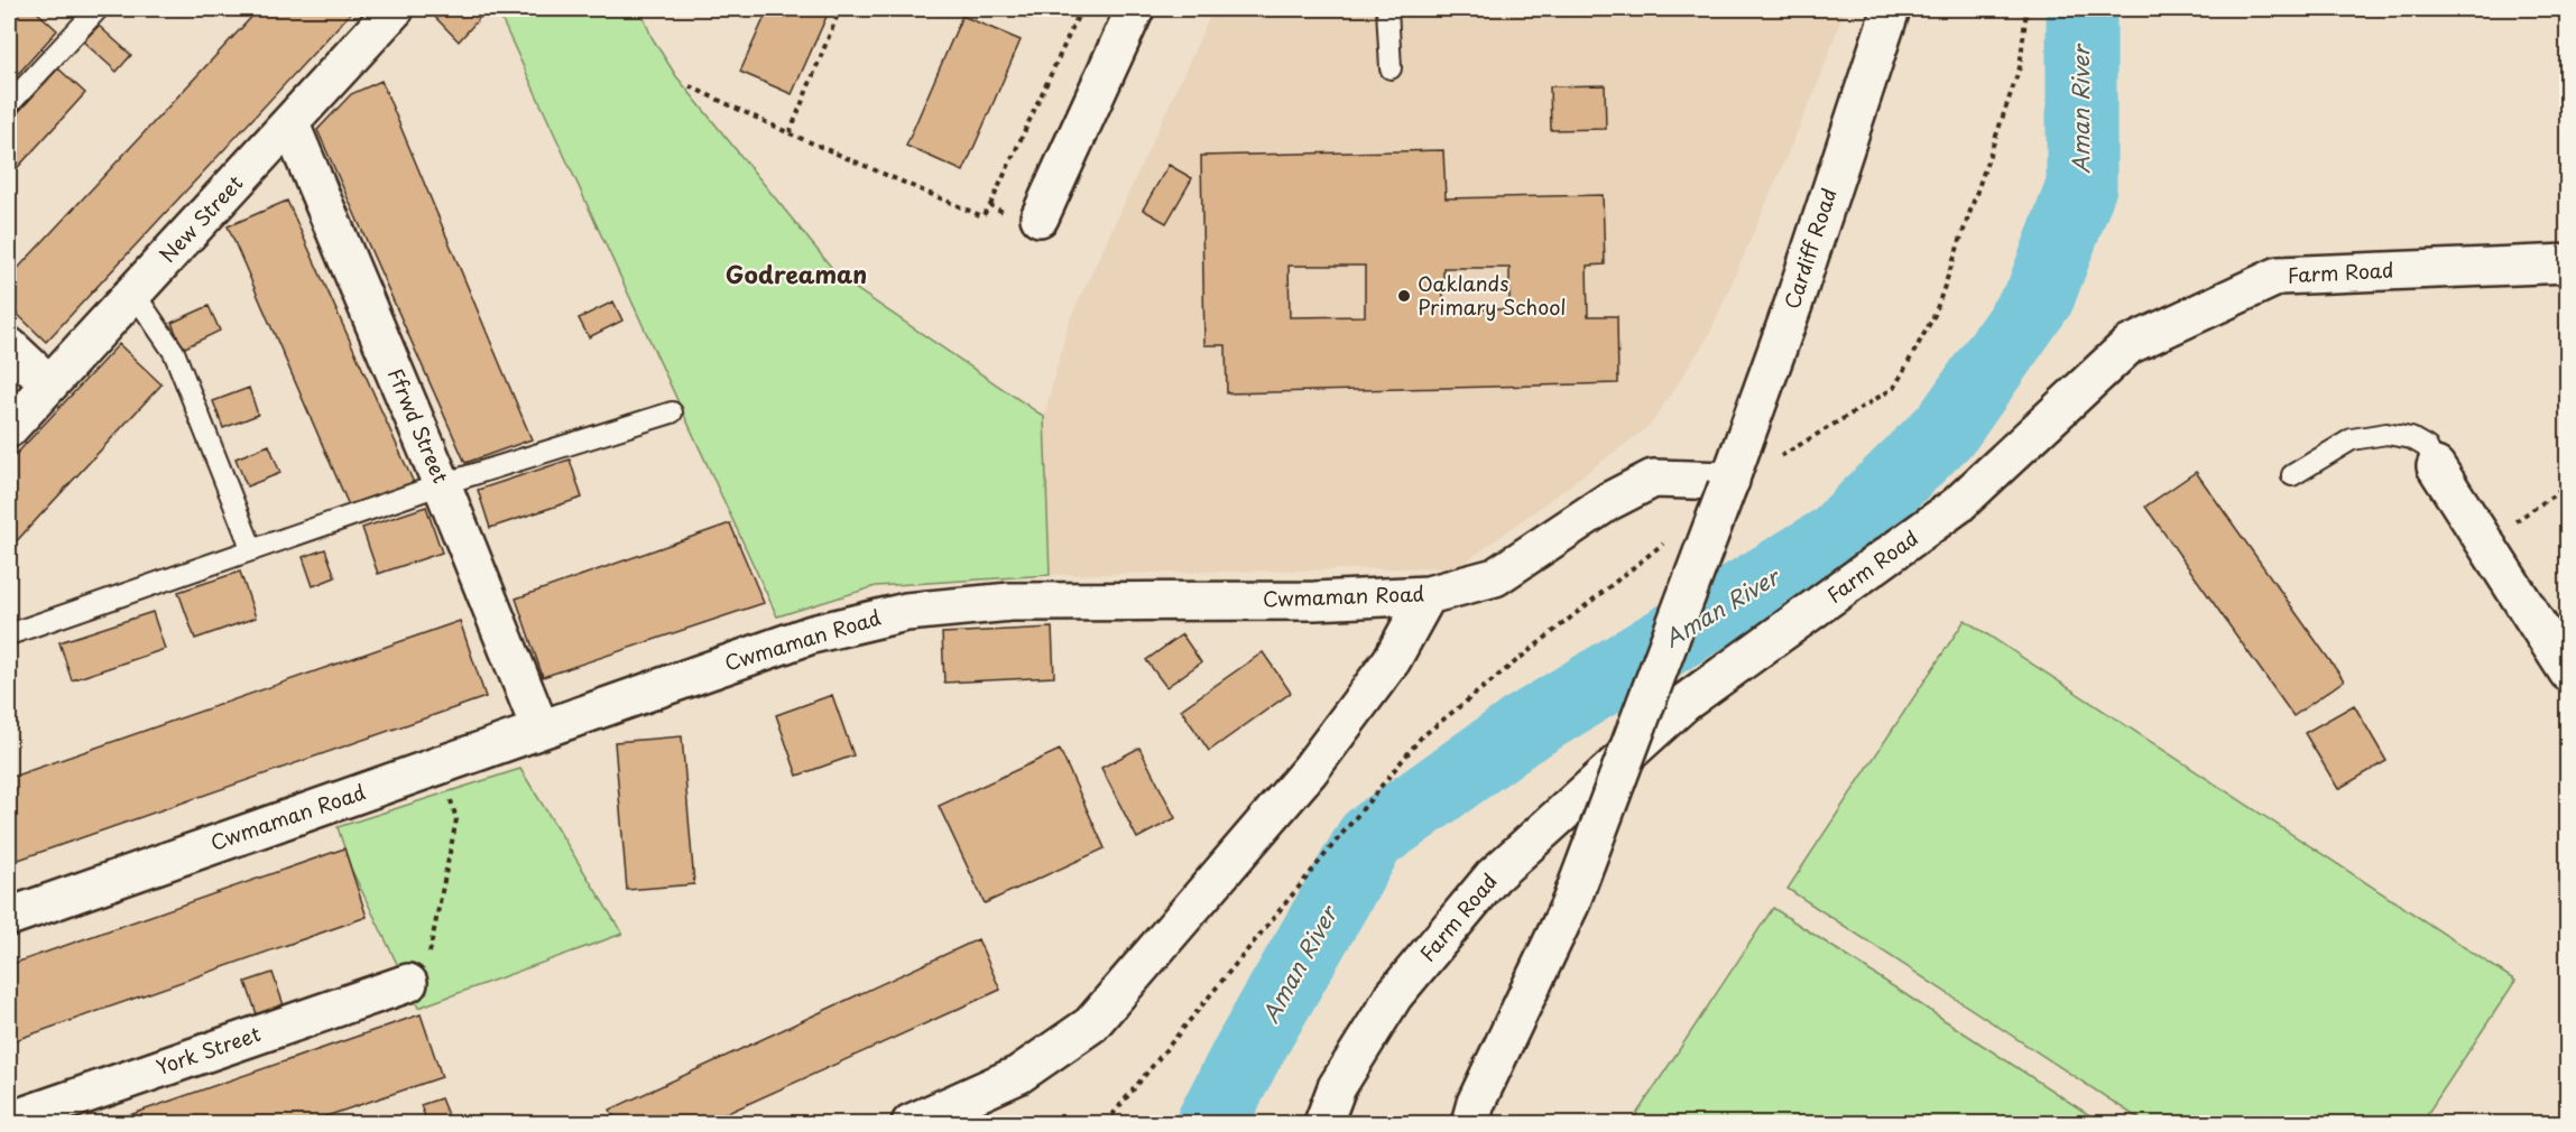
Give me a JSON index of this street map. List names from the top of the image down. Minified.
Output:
{"streets":{"street":["New Street","Cardiff Road","Farm Road","Ffrwd Street","Cwmaman Road","York Street"]},"crossings":[["New Street","Ffrwd Street"],["Cardiff Road","Cwmaman Road"],["Ffrwd Street","Cwmaman Road"]],"districts":["Godreaman"],"water":["Aman River"],"places":["Oaklands Primary School"]}
